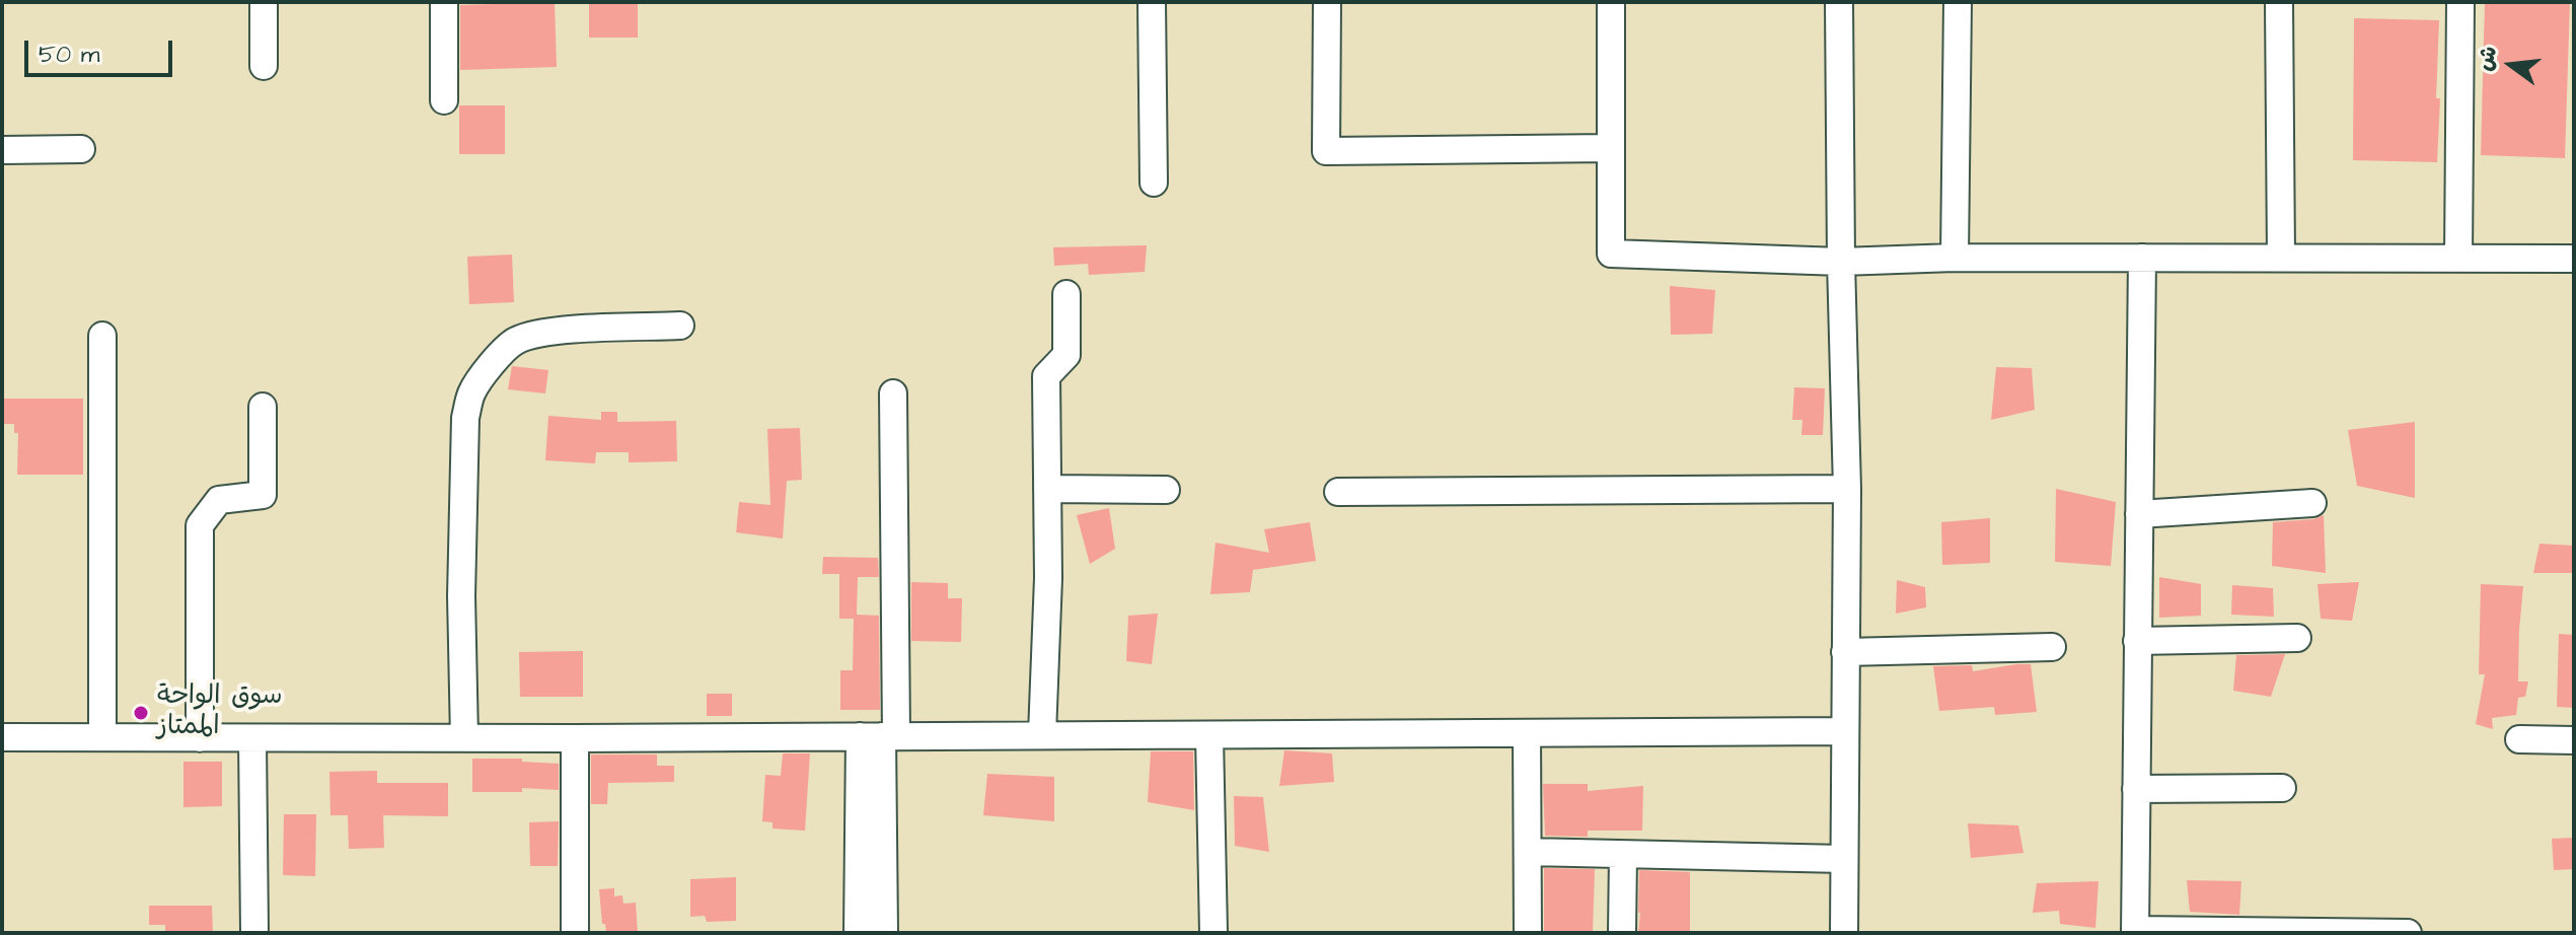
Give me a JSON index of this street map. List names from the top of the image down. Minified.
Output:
{"places":["سوق الواحة الممتاز"],"scale_bar":"50 m","north":"left"}
